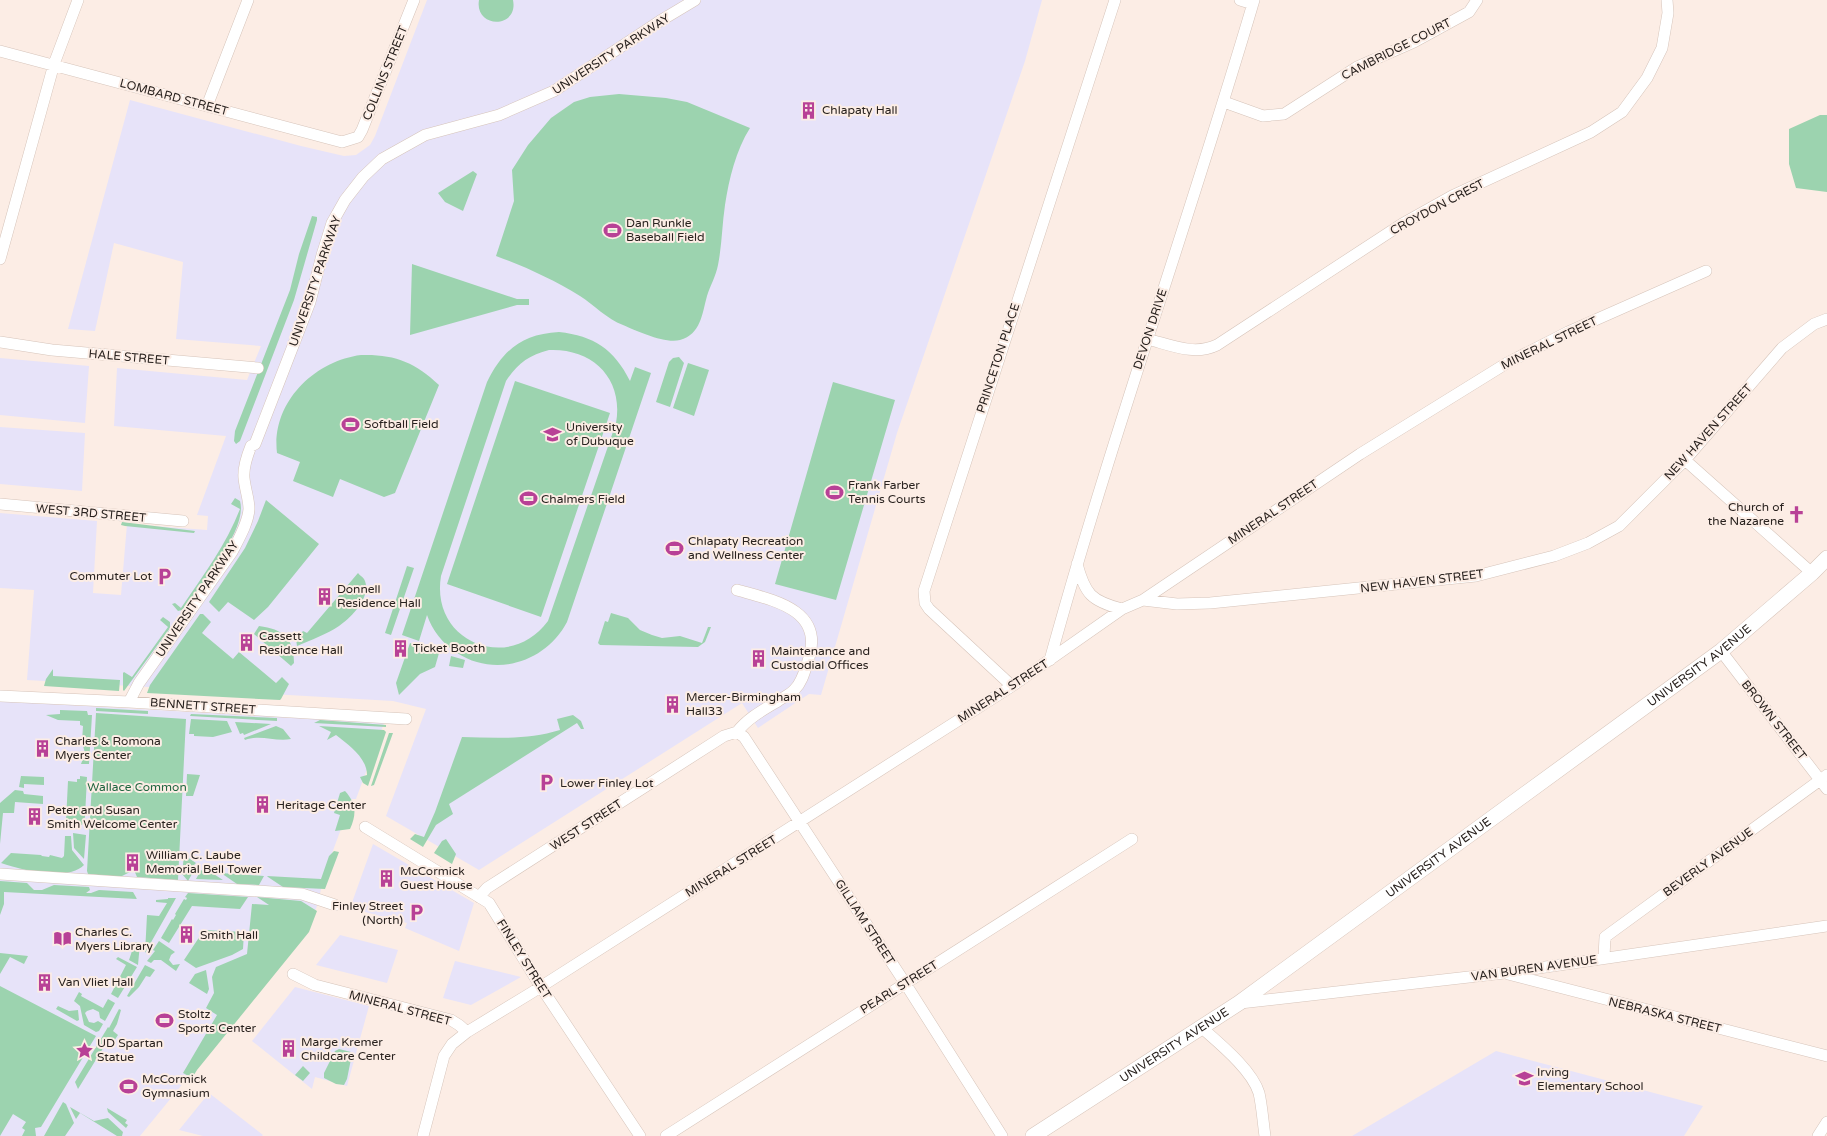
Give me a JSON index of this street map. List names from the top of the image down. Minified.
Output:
{"streets":{"main road":["UNIVERSITY AVENUE"],"street":["CAMBRIDGE COURT","UNIVERSITY PARKWAY","COLLINS STREET","LOMBARD STREET","CROYDON CREST","DEVON DRIVE","MINERAL STREET","HALE STREET","PRINCETON PLACE","NEW HAVEN STREET","WEST 3RD STREET","BENNETT STREET","BROWN STREET","WEST STREET","BEVERLY AVENUE","GILLIAM STREET","FINLEY STREET","VAN BUREN AVENUE","PEARL STREET","NEBRASKA STREET"]},"crossings":[["CAMBRIDGE COURT","DEVON DRIVE"],["UNIVERSITY PARKWAY","BENNETT STREET"],["COLLINS STREET","LOMBARD STREET"],["CROYDON CREST","DEVON DRIVE"],["DEVON DRIVE","MINERAL STREET"],["MINERAL STREET","PRINCETON PLACE"],["MINERAL STREET","NEW HAVEN STREET"],["MINERAL STREET","GILLIAM STREET"],["MINERAL STREET","FINLEY STREET"],["UNIVERSITY AVENUE","BROWN STREET"],["UNIVERSITY AVENUE","VAN BUREN AVENUE"],["BROWN STREET","BEVERLY AVENUE"],["WEST STREET","GILLIAM STREET"],["WEST STREET","FINLEY STREET"],["BEVERLY AVENUE","VAN BUREN AVENUE"],["GILLIAM STREET","PEARL STREET"],["VAN BUREN AVENUE","NEBRASKA STREET"]],"parks":["Wallace Common"],"places":{"building":["Chlapaty Hall","Donnell Residence Hall","Cassett Residence Hall","Ticket Booth","Maintenance and Custodial Offices","Mercer-Birmingham Hall33","Charles & Romona Myers Center","Heritage Center","Peter and Susan Smith Welcome Center","William C. Laube Memorial Bell Tower","McCormick Guest House","Smith Hall","Van Vliet Hall","Marge Kremer Childcare Center"],"sports":["Dan Runkle Baseball Field","Softball Field","Frank Farber Tennis Courts","Chalmers Field","Chlapaty Recreation and Wellness Center","Stoltz Sports Center","McCormick Gymnasium"],"school or university":["University of Dubuque","Irving Elementary School"],"church":["Church of the Nazarene"],"parking":["Commuter Lot","Lower Finley Lot","Finley Street (North)"],"library":["Charles C. Myers Library"],"place":["UD Spartan Statue"]}}
